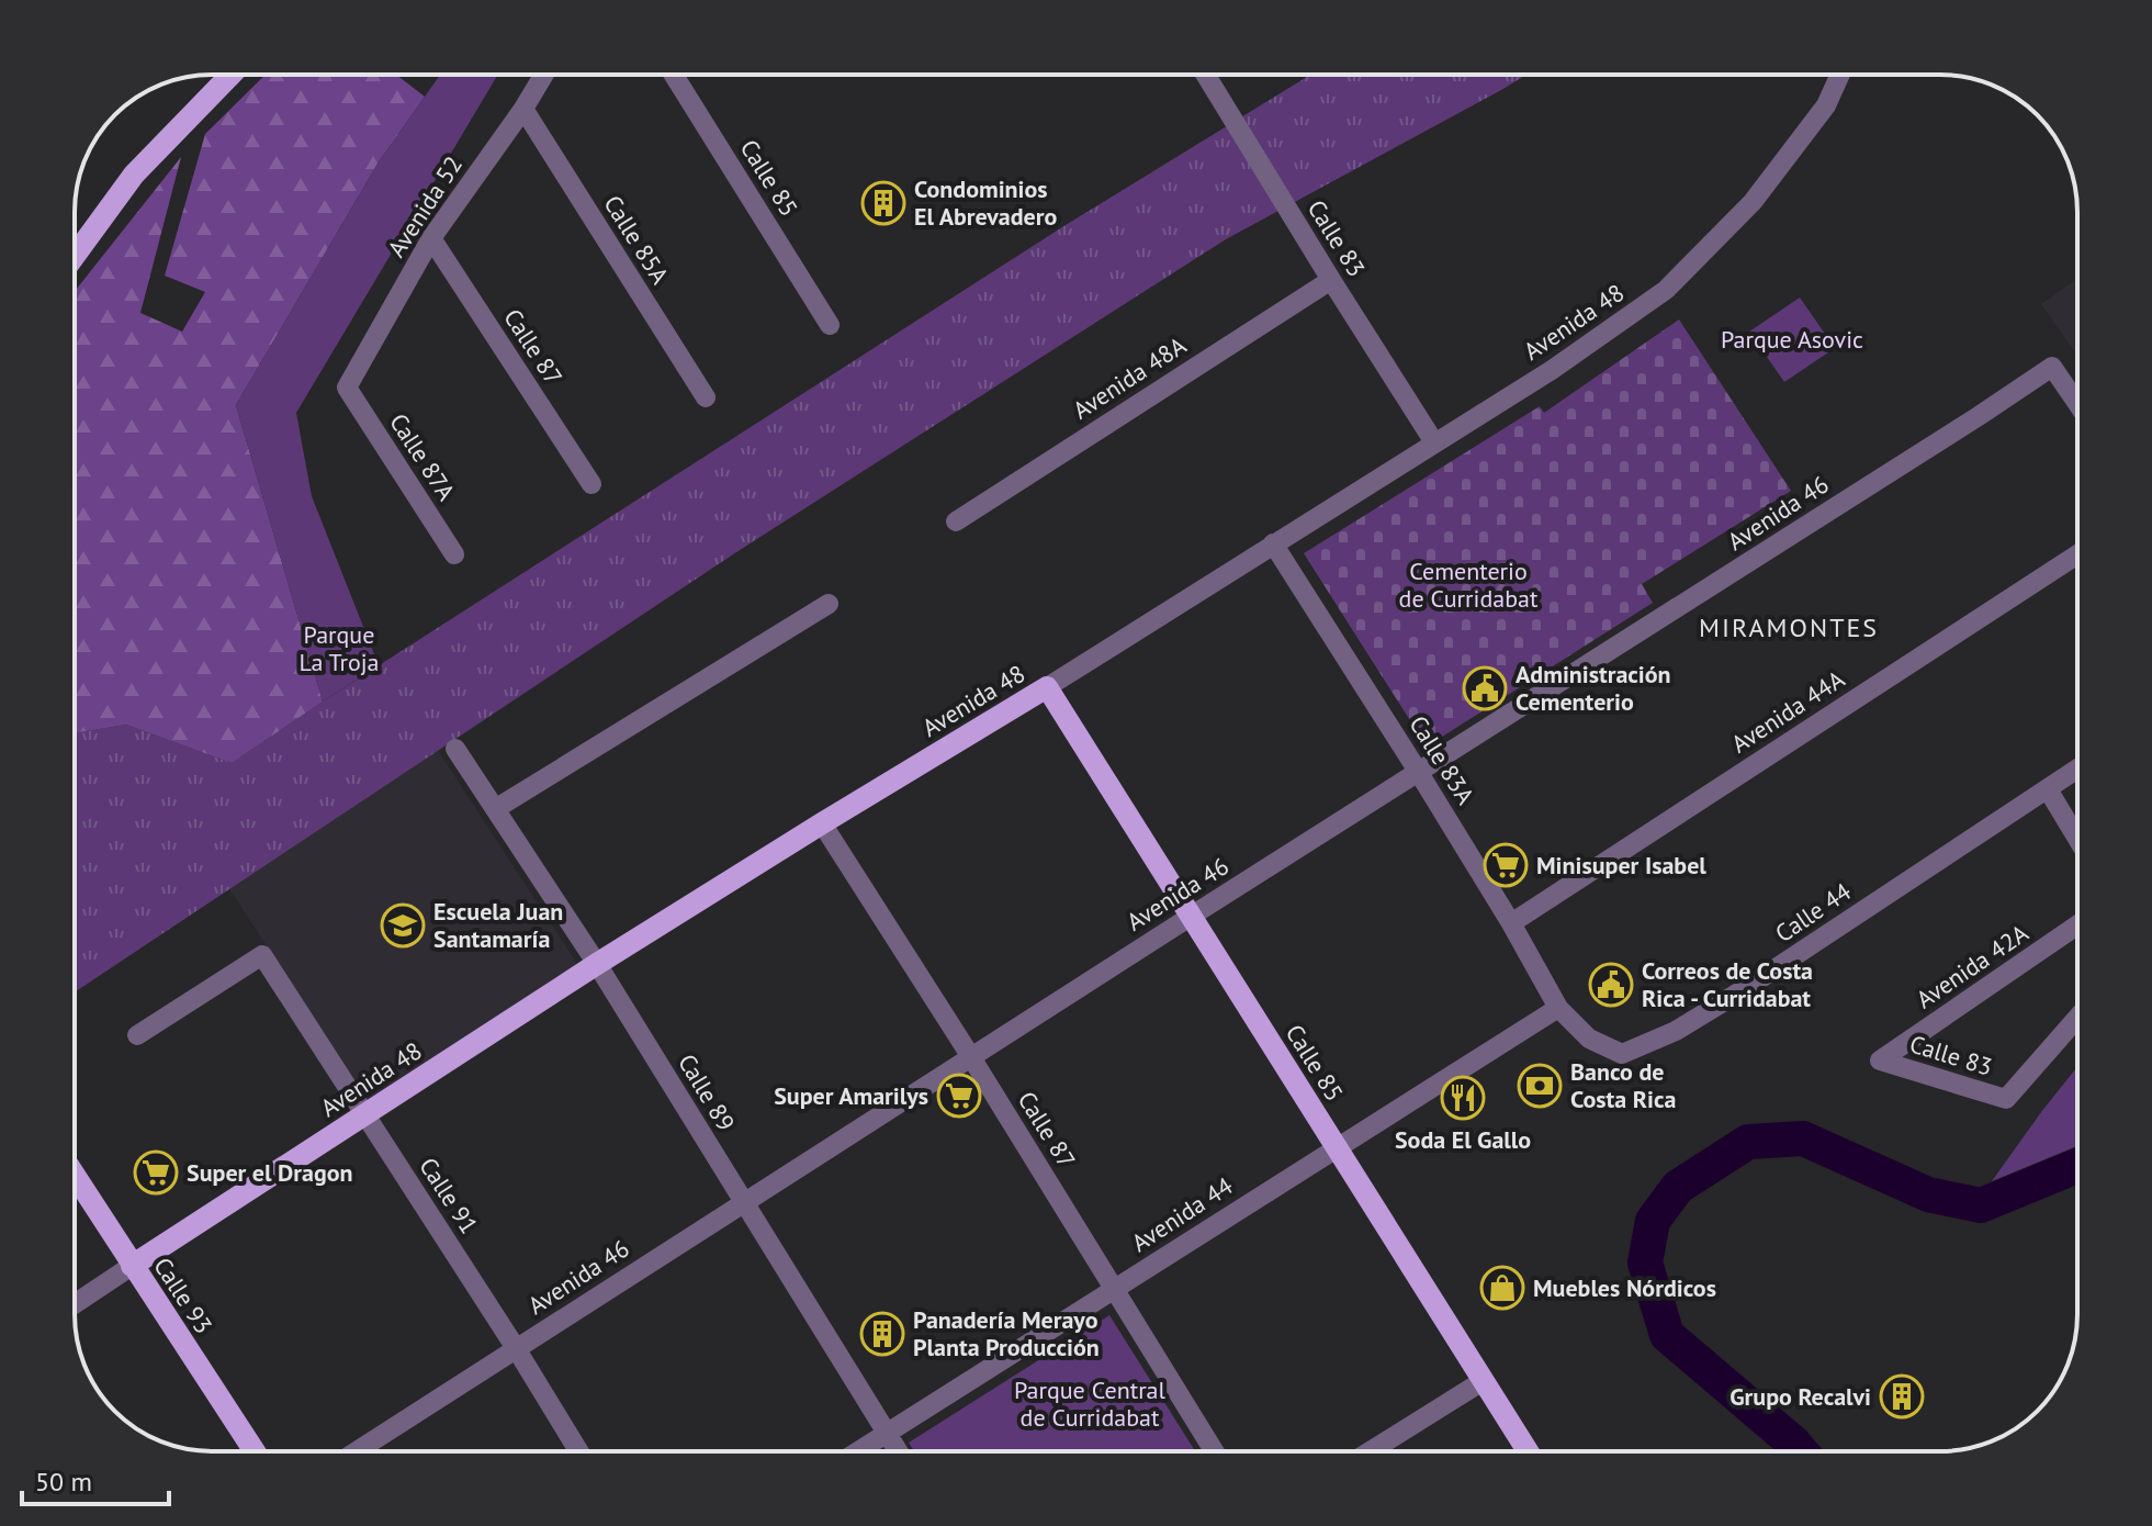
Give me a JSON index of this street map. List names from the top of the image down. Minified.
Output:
{"streets":{"main road":["Calle 85","Avenida 48","Calle 93"],"street":["Avenida 52","Calle 83","Calle 85A","Calle 87","Avenida 48A","Calle 87A","Avenida 46","Avenida 44A","Calle 83A","Calle 44","Avenida 42A","Calle 89","Calle 91","Avenida 44"]},"crossings":[["Calle 85","Avenida 48"],["Calle 85","Avenida 46"],["Calle 85","Avenida 44"],["Avenida 52","Calle 85A"],["Avenida 52","Calle 87"],["Avenida 52","Calle 87A"],["Calle 83","Avenida 48"],["Calle 83","Avenida 48A"],["Calle 83","Avenida 42A"],["Avenida 48","Calle 87"],["Avenida 48","Calle 83A"],["Avenida 48","Calle 89"],["Avenida 48","Calle 91"],["Avenida 48","Calle 93"],["Calle 87","Avenida 46"],["Calle 87","Avenida 44"],["Avenida 46","Calle 83A"],["Avenida 46","Calle 89"],["Avenida 46","Calle 91"],["Avenida 44A","Calle 83A"],["Calle 83A","Calle 44"],["Calle 83A","Avenida 44"],["Calle 44","Avenida 44"],["Calle 89","Avenida 44"]],"districts":["MIRAMONTES"],"parks":["Parque Asovic","Cementerio de Curridabat","Parque La Troja","Parque Central de Curridabat"],"places":{"building":["Condominios El Abrevadero","Panadería Merayo Planta Producción","Grupo Recalvi"],"public building":["Administración Cementerio","Correos de Costa Rica - Curridabat"],"supermarket":["Minisuper Isabel","Super Amarilys","Super el Dragon"],"school or university":["Escuela Juan Santamaría"],"bank":["Banco de Costa Rica"],"restaurant":["Soda El Gallo"],"shop":["Muebles Nórdicos"]},"scale_bar":"50 m"}
